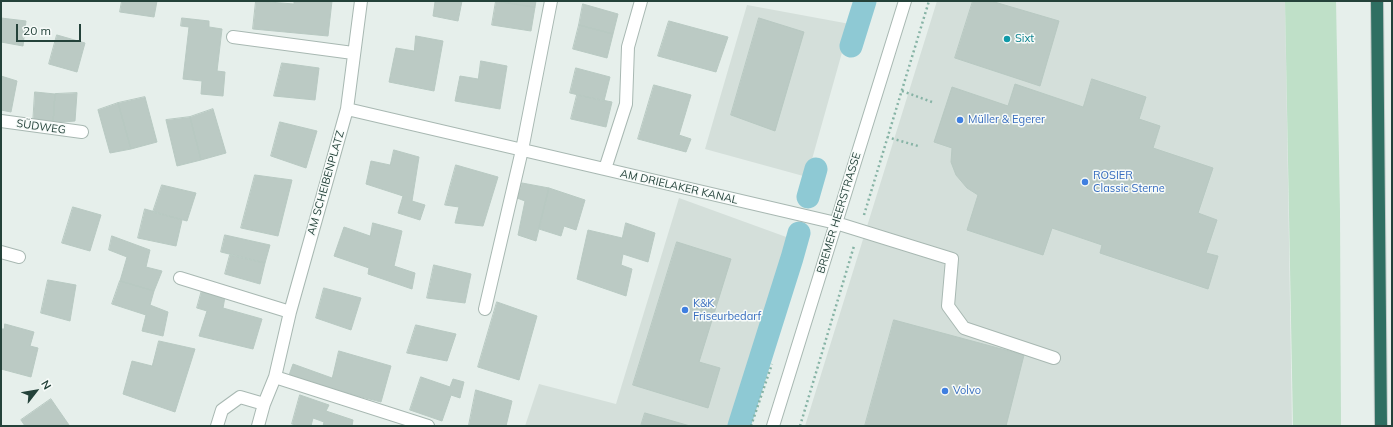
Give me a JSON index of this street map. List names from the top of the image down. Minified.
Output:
{"streets":{"street":["SÜDWEG","AM SCHEIBENPLATZ","AM DRIELAKER KANAL","BREMER HEERSTRASSE"]},"crossings":[["AM SCHEIBENPLATZ","AM DRIELAKER KANAL"],["AM DRIELAKER KANAL","BREMER HEERSTRASSE"]],"places":["Sixt","Müller & Egerer","ROSIER Classic Sterne","K&K Friseurbedarf","Volvo"],"scale_bar":"20 m","north":"top right"}
